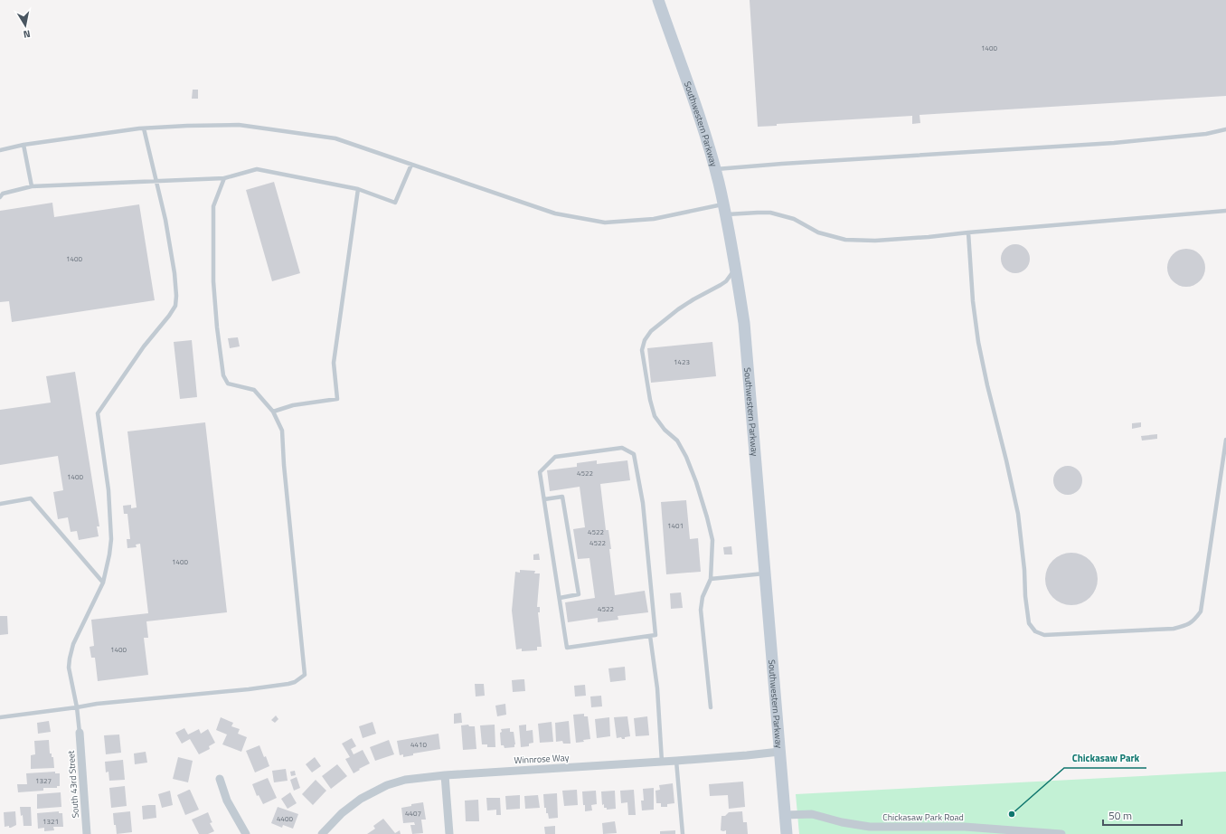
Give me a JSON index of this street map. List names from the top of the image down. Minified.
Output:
{"streets":{"street":["Southwestern Parkway","Winnrose Way","South 43rd Street","Chickasaw Park Road"]},"crossings":[["Southwestern Parkway","Winnrose Way"],["Southwestern Parkway","Chickasaw Park Road"]],"places":["Chickasaw Park"],"house_numbers":["1400","1400","1423","4522","1400","1401","4522","4522","1400","4522","1400","4410","1327","4407","4400","1321"],"scale_bar":"50 m","north":"bottom"}
